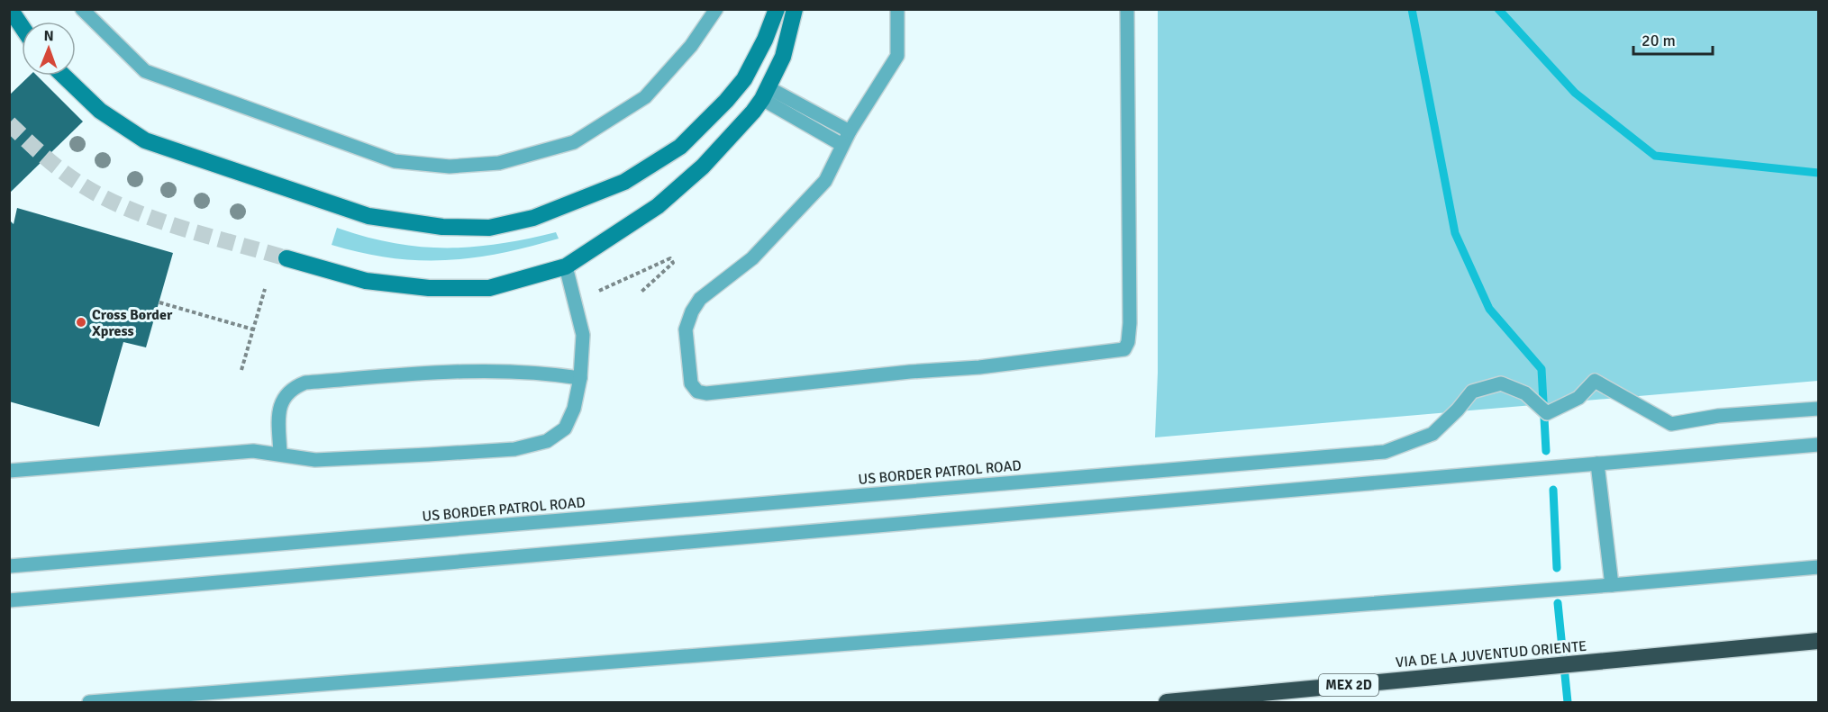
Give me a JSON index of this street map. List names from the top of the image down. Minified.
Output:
{"streets":{"highway":["VIA DE LA JUVENTUD ORIENTE","MEX 2D"],"lane":["US BORDER PATROL ROAD"]},"places":["Cross Border Xpress"],"scale_bar":"20 m","north":"top"}
